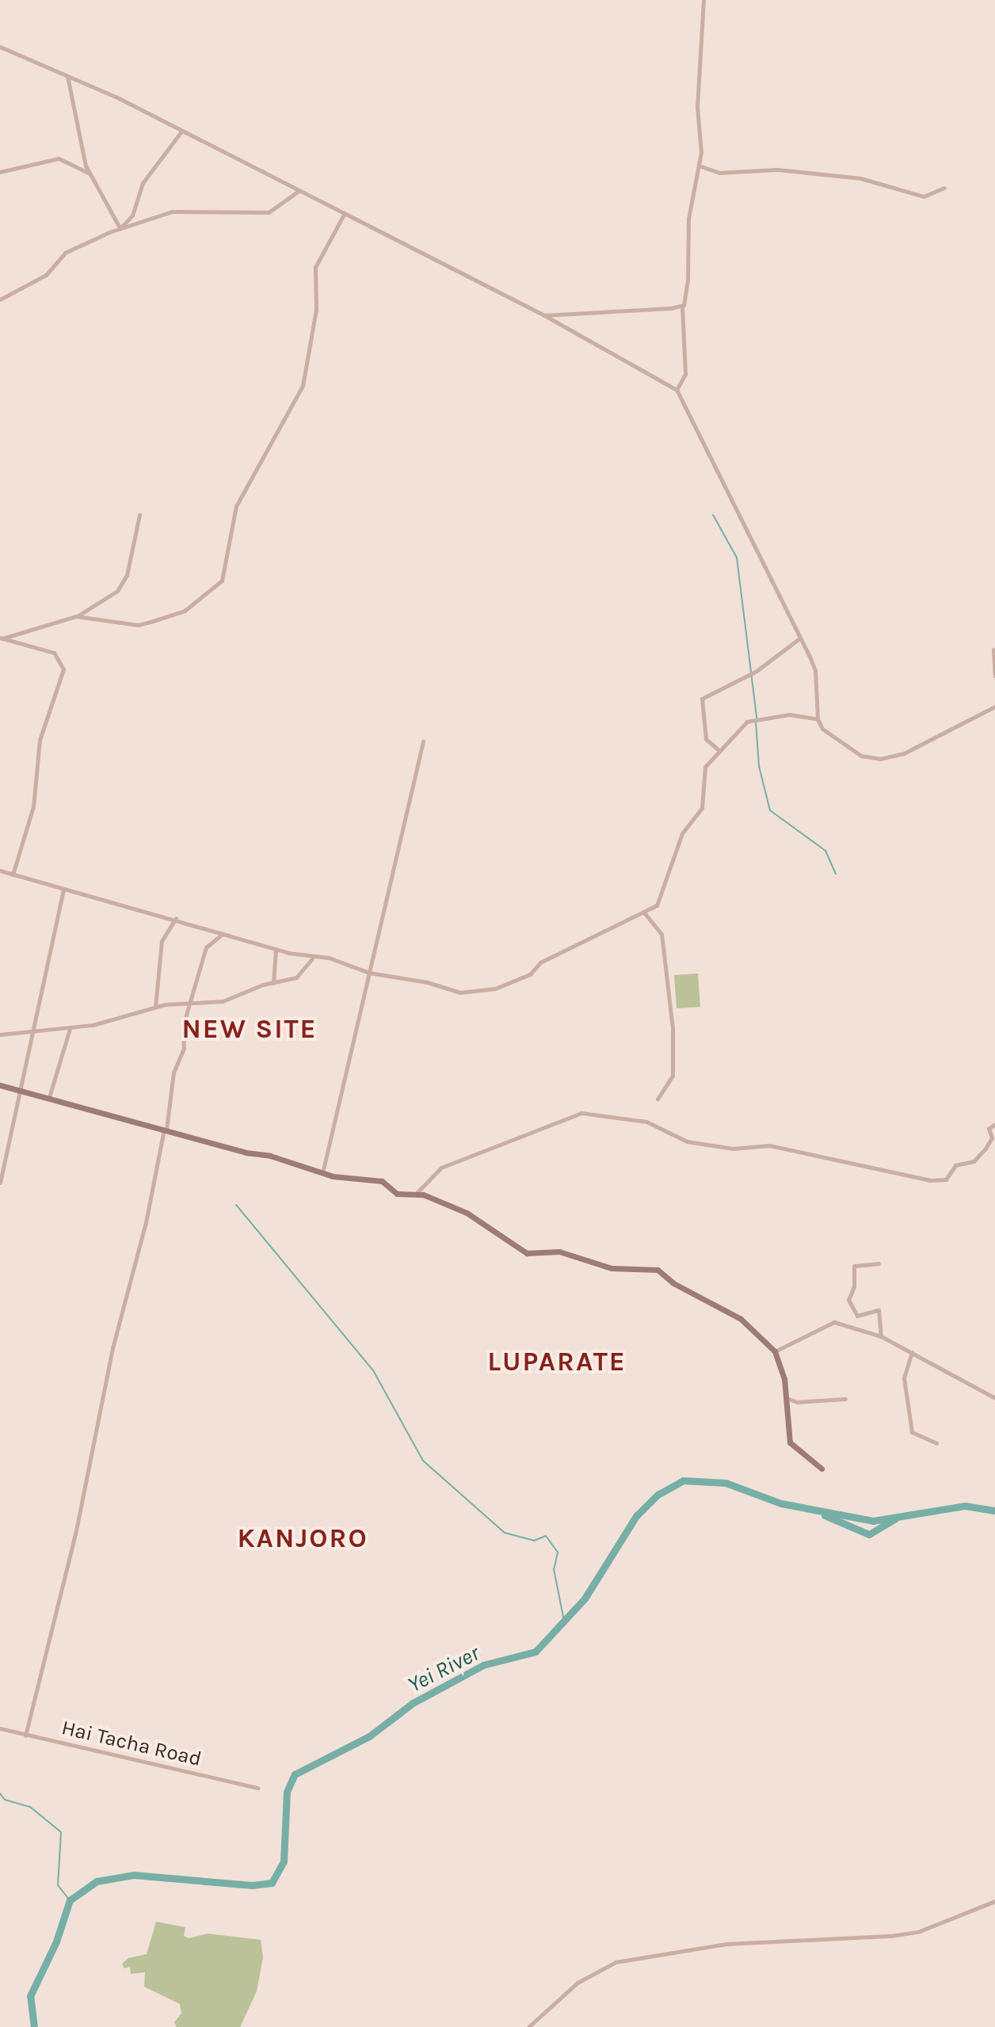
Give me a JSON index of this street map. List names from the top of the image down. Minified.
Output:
{"streets":{"street":["Hai Tacha Road"]},"districts":["NEW SITE","LUPARATE","KANJORO"],"water":["Yei River"]}
